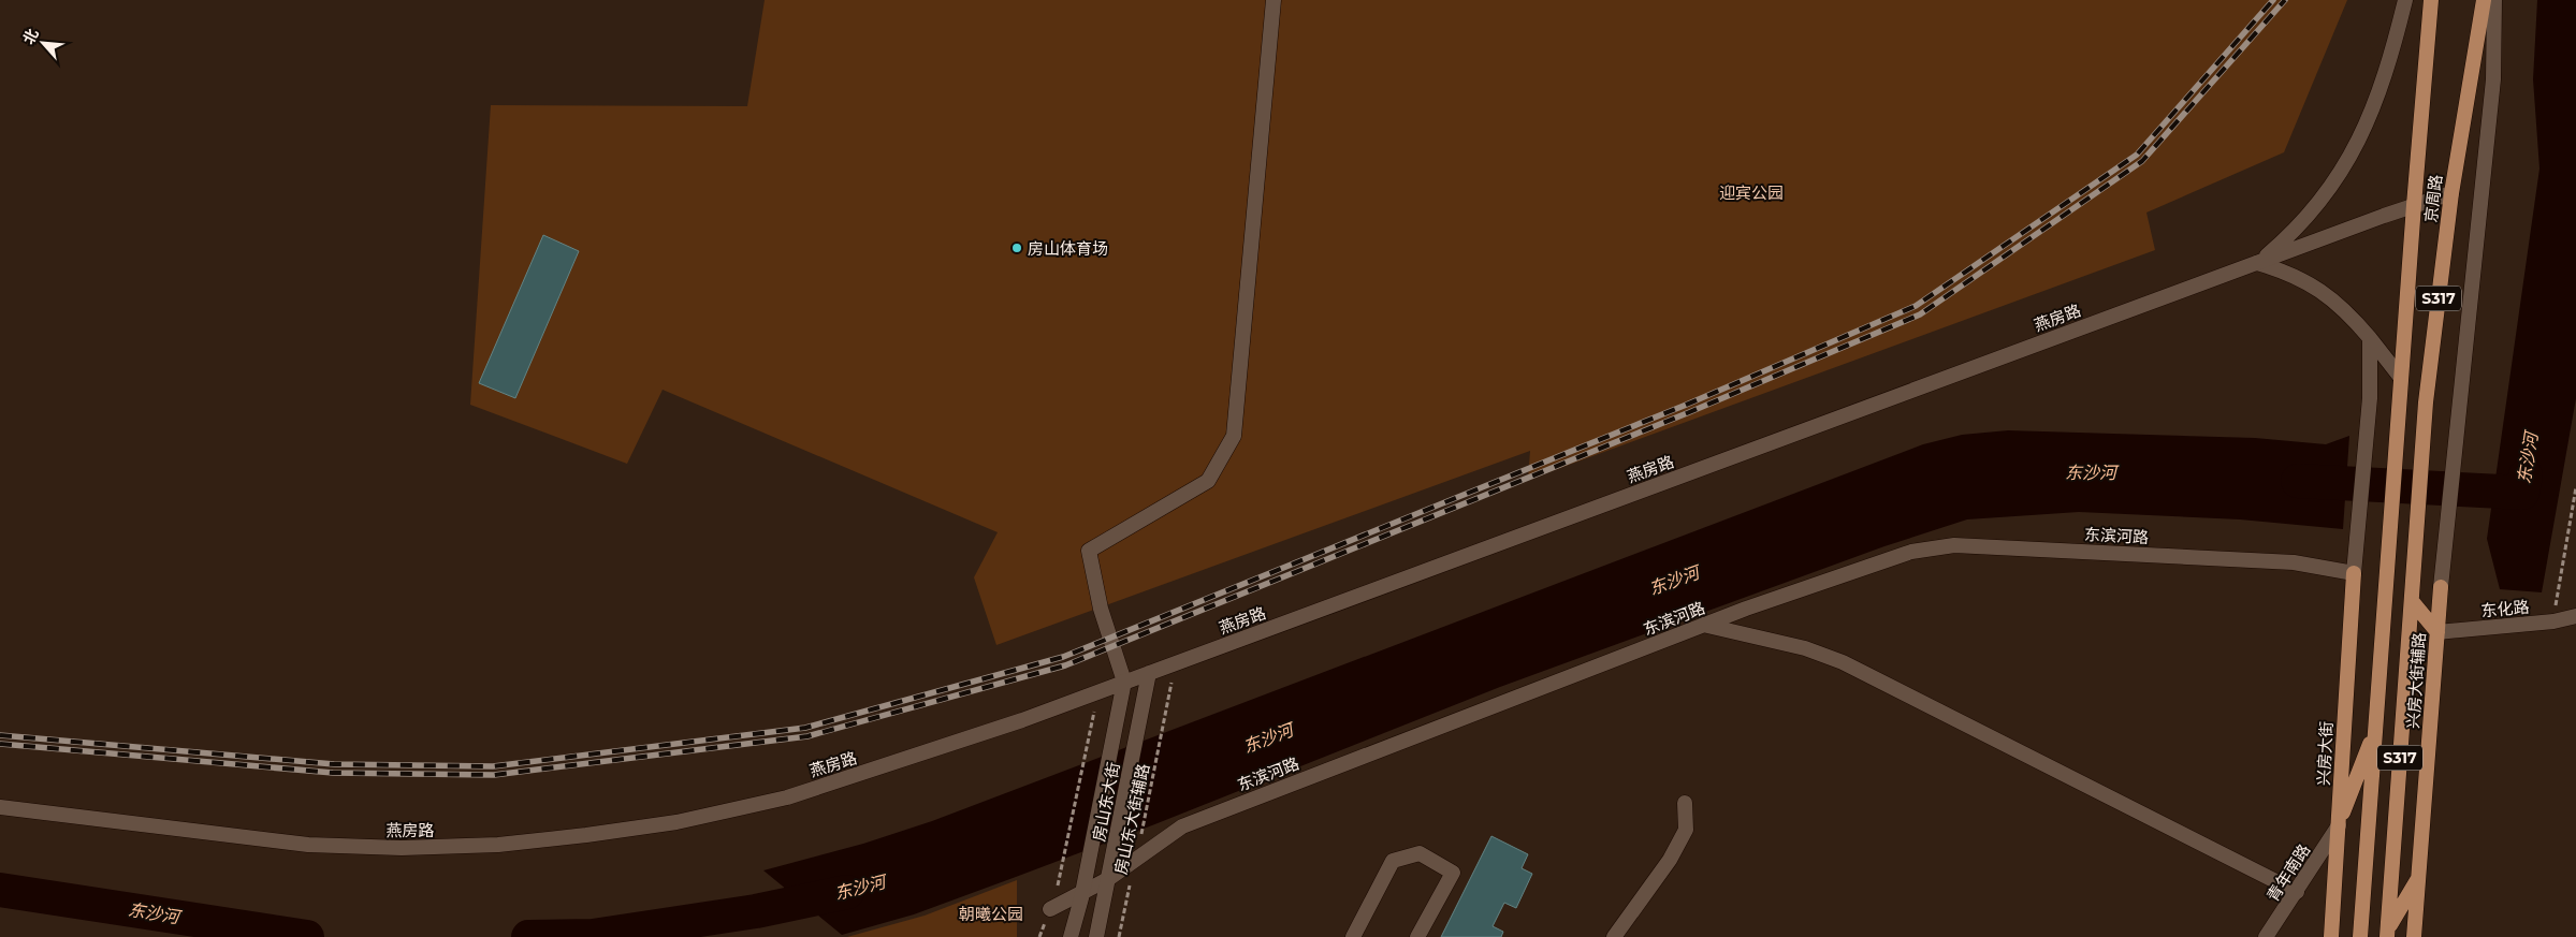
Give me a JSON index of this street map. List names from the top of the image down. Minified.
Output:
{"streets":{"main road":["京周路","S317","兴房大街辅路","兴房大街"],"street":["燕房路","东滨河路","东化路","房山东大街","青年南路"],"path":["房山东大街辅路"]},"crossings":[["京周路","S317"],["京周路","燕房路"],["燕房路","房山东大街"],["东滨河路","兴房大街"],["东滨河路","房山东大街"],["东滨河路","房山东大街辅路"],["东化路","兴房大街辅路"],["兴房大街","青年南路"]],"water":["东沙河"],"parks":["迎宾公园","朝曦公园"],"places":["房山体育场"],"north":"top left"}
